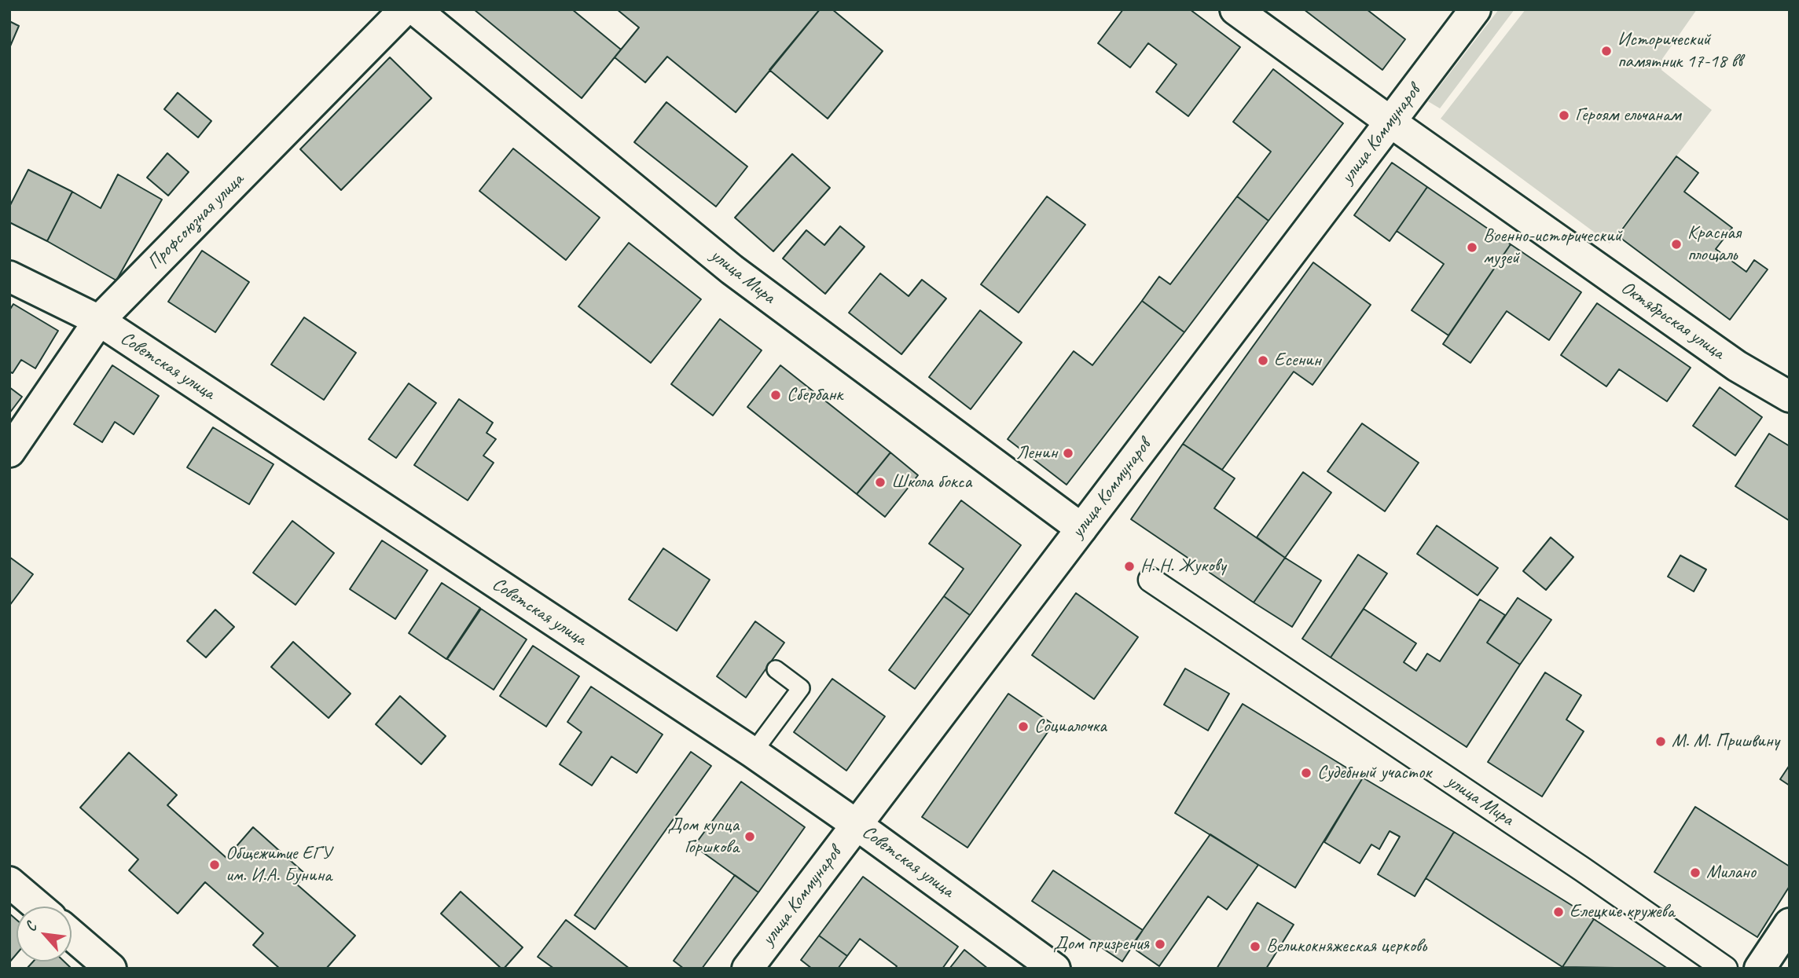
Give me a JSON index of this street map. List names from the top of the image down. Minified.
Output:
{"streets":{"street":["улица Коммунаров","Профсоюзная улица","улица Мира","Октябрьская улица","Советская улица"]},"crossings":[["улица Коммунаров","улица Мира"],["улица Коммунаров","Октябрьская улица"],["улица Коммунаров","Советская улица"],["Профсоюзная улица","Советская улица"]],"places":["Исторический памятник 17-18 вв","Героям ельчанам","Красная площаль","Военно-исторический музей","Есенин","Сбербанк","Ленин","Школа бокса","Н. Н. Жукову","Социалочка","М. М. Пришвину","Судебный участок","Дом купца Горшкова","Общежитие ЕГУ им. И.А. Бунина","Милано","Елецкие кружева","Дом призрения","Великокняжеская церковь"],"north":"top left"}
